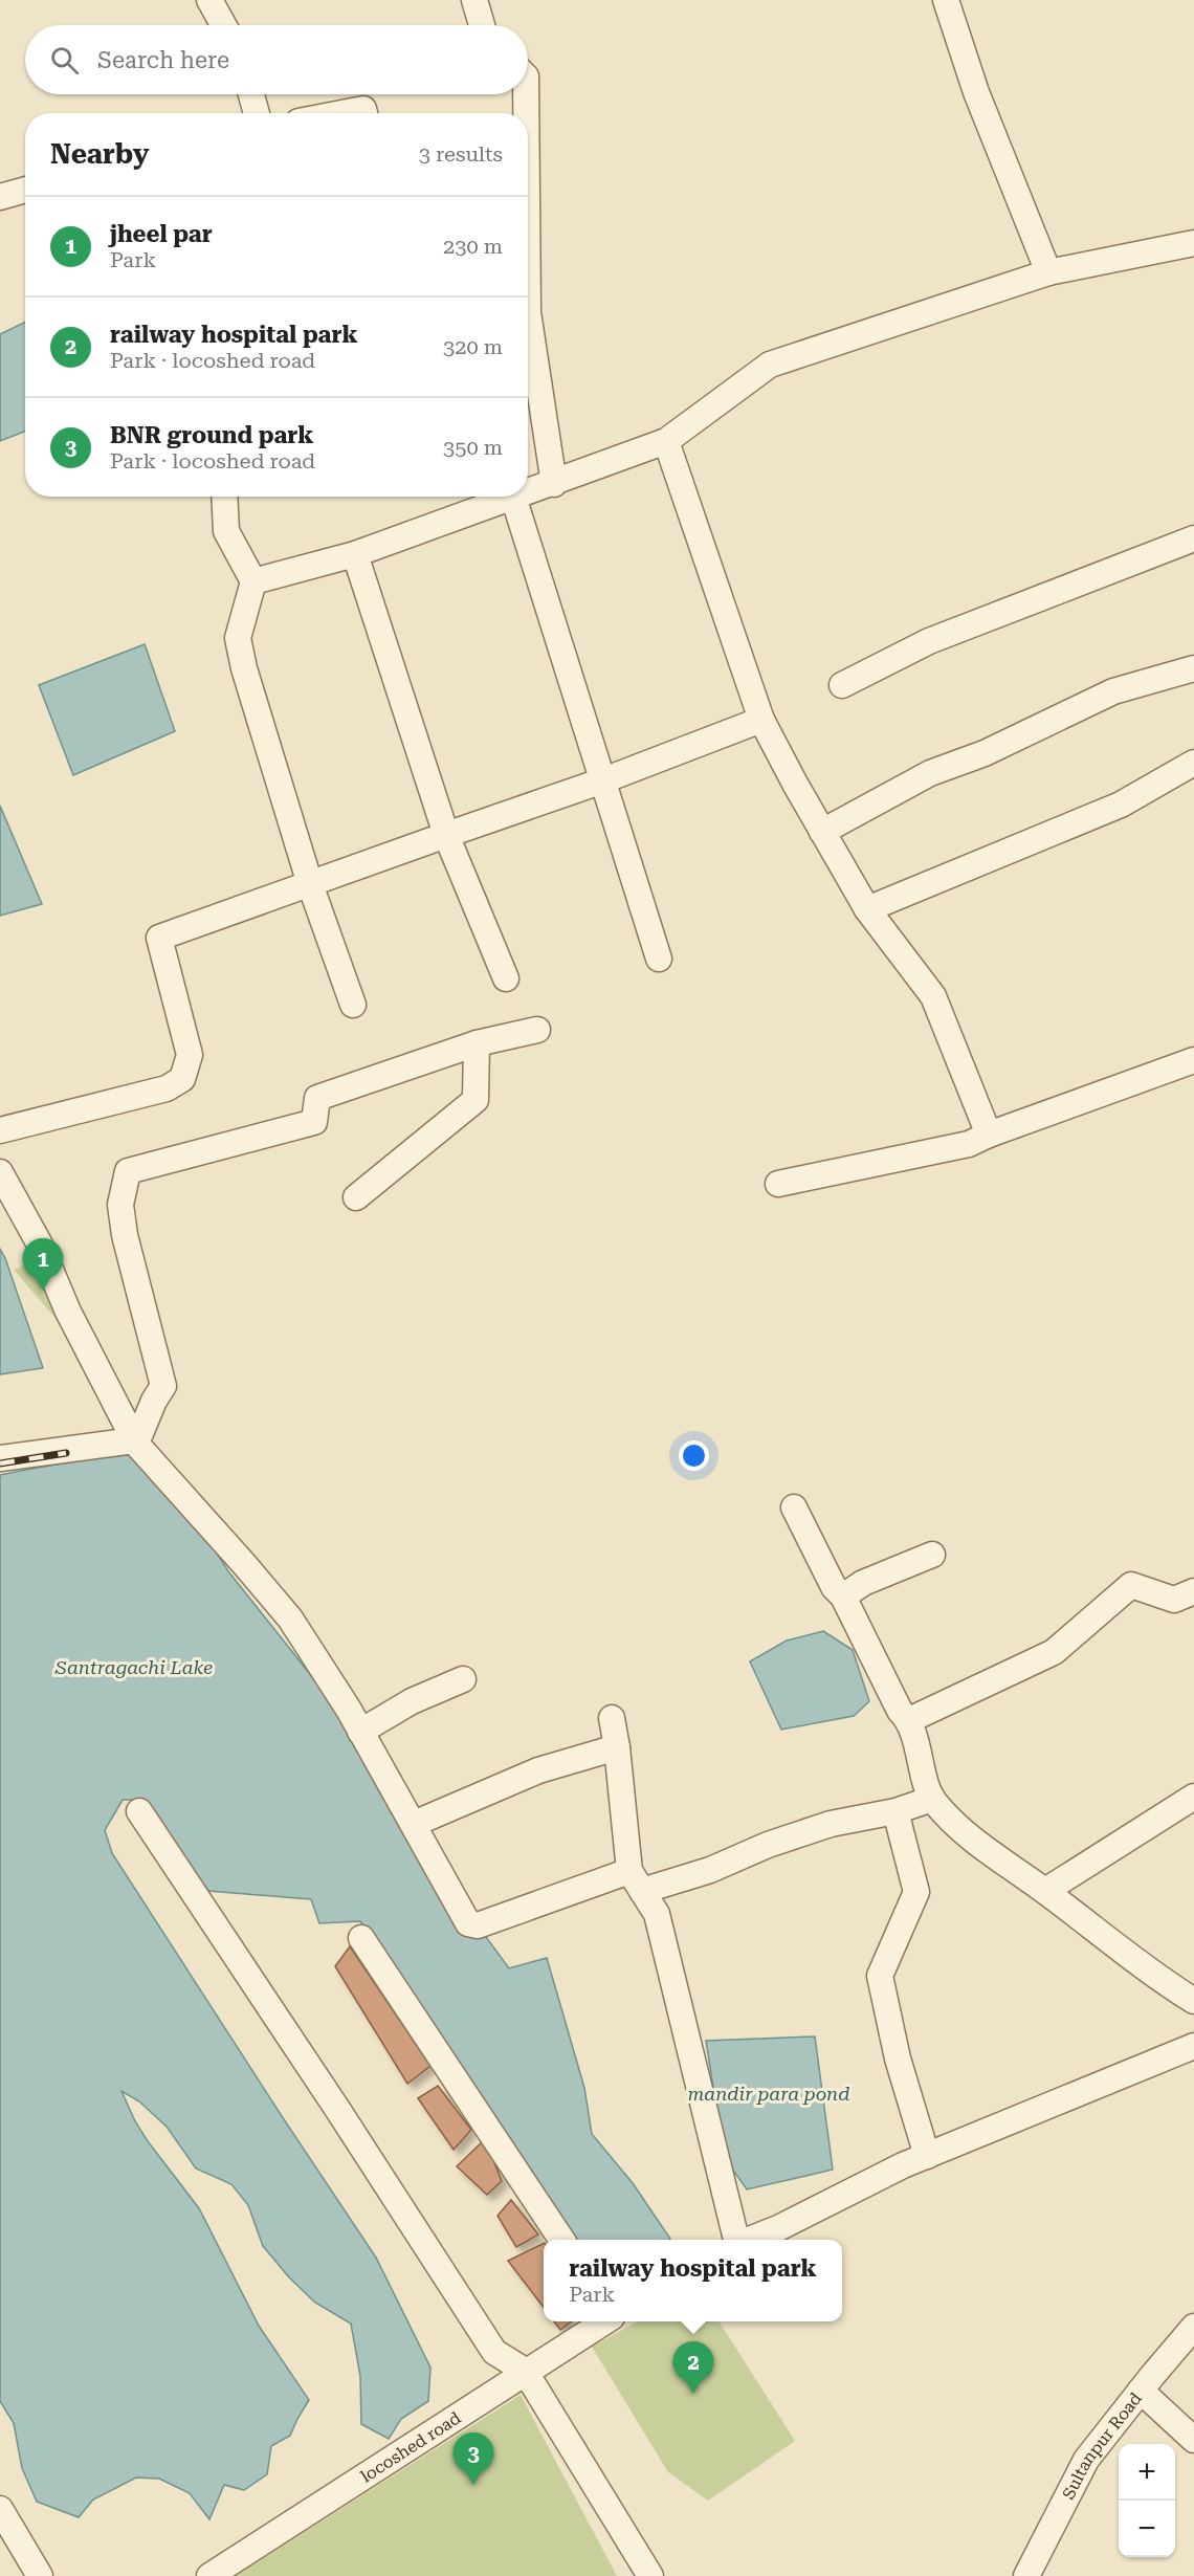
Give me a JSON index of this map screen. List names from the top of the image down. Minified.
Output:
{"streets":{"street":["locoshed road","Sultanpur Road"]},"water":["Santragachi Lake","mandir para pond"],"page":{"search":"Search here","heading":["Nearby","3 results"],"list":[{"mark":"1","name":"jheel par","note":"Park","value":"230 m"},{"mark":"2","name":"railway hospital park","note":"Park · locoshed road","value":"320 m"},{"mark":"3","name":"BNR ground park","note":"Park · locoshed road","value":"350 m"}],"pins":["1","2","3"],"popup":["railway hospital park","Park"],"map_buttons":["+","−"]}}
